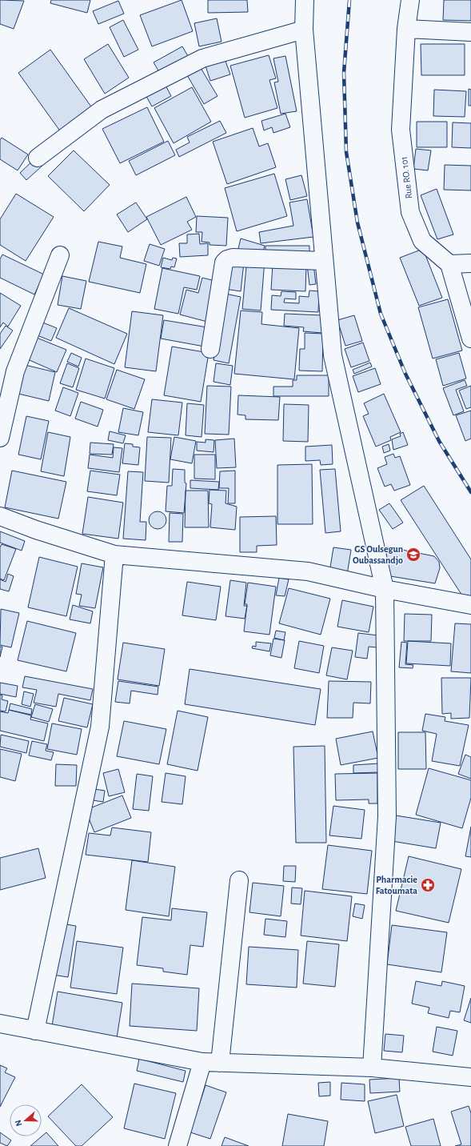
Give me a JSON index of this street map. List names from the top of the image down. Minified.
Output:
{"streets":{"street":["Rue RO. 101"]},"places":{"school or university":["GS Oulsegun Oubassandjo"],"pharmacy":["Pharmacie Fatoumata"]},"north":"left"}
